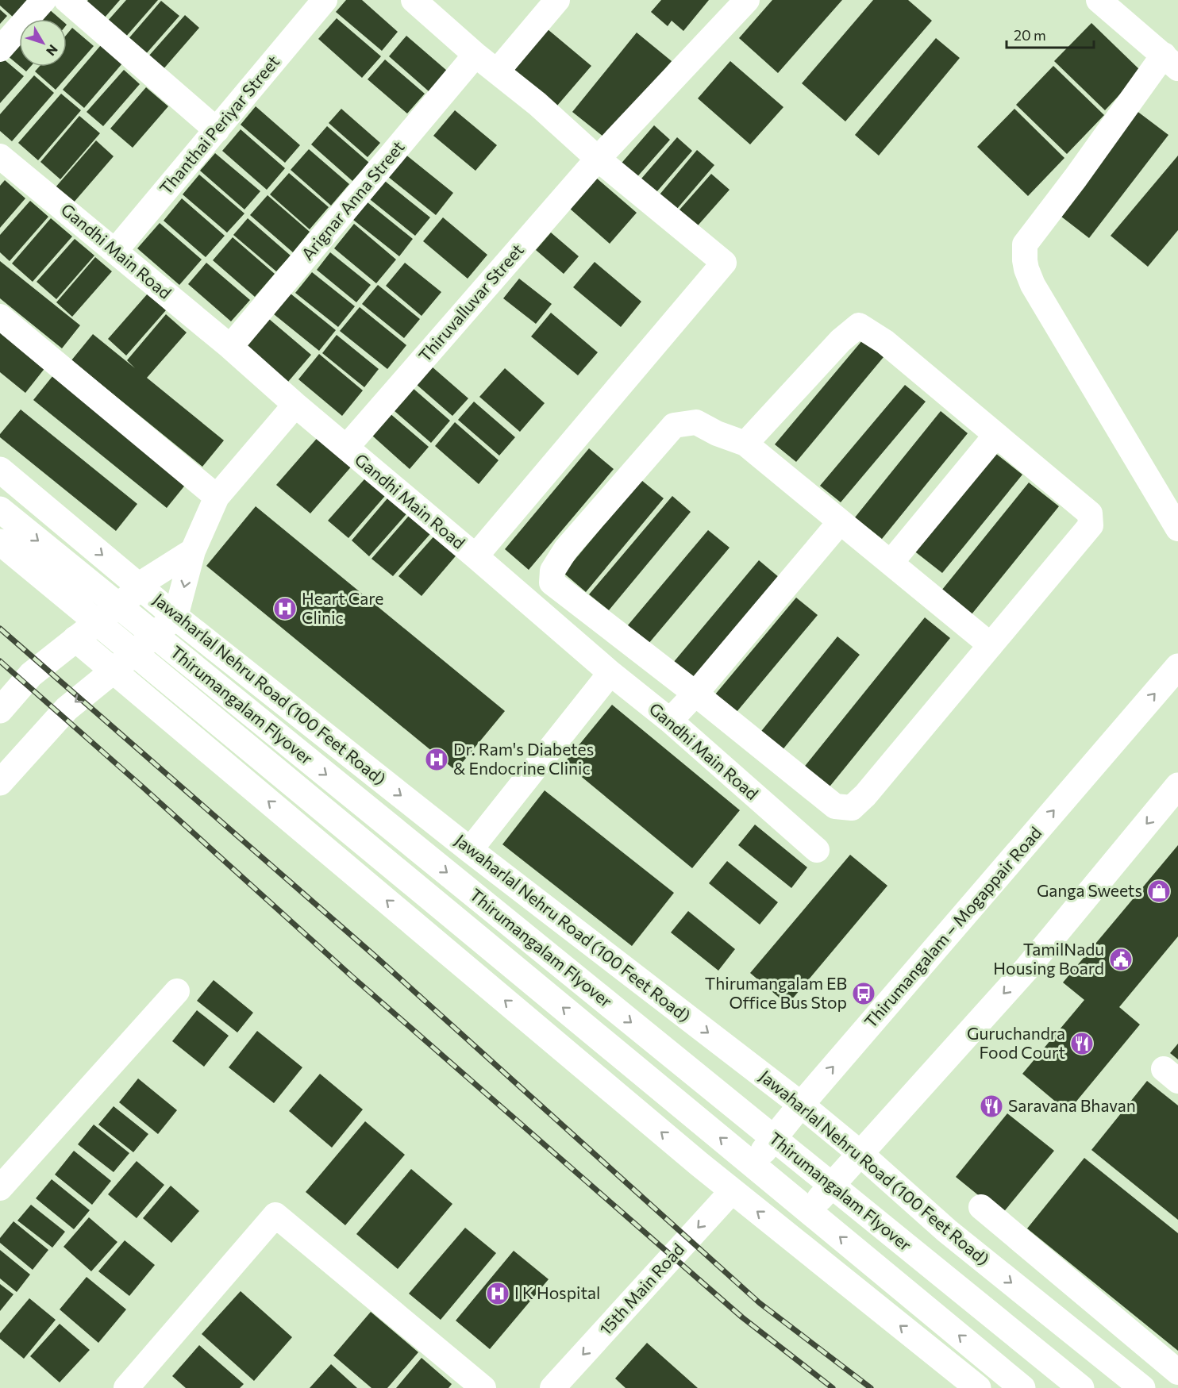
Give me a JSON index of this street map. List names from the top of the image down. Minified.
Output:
{"streets":{"main road":["Jawaharlal Nehru Road (100 Feet Road)","Thirumangalam Flyover","Thirumangalam – Mogappair Road"],"street":["Thanthai Periyar Street","Arignar Anna Street","Gandhi Main Road","Thiruvalluvar Street","15th Main Road"]},"crossings":[["Thanthai Periyar Street","Gandhi Main Road"],["Arignar Anna Street","Gandhi Main Road"],["Gandhi Main Road","Thiruvalluvar Street"],["Jawaharlal Nehru Road (100 Feet Road)","Thirumangalam – Mogappair Road"],["Thirumangalam – Mogappair Road","15th Main Road"]],"one_way":["15th Main Road"],"places":{"hospital":["Heart Care Clinic","Dr. Ram's Diabetes & Endocrine Clinic","I K Hospital"],"shop":["Ganga Sweets"],"public building":["TamilNadu Housing Board"],"bus stop":["Thirumangalam EB Office Bus Stop"],"restaurant":["Guruchandra Food Court","Saravana Bhavan"]},"scale_bar":"20 m","north":"bottom right"}
